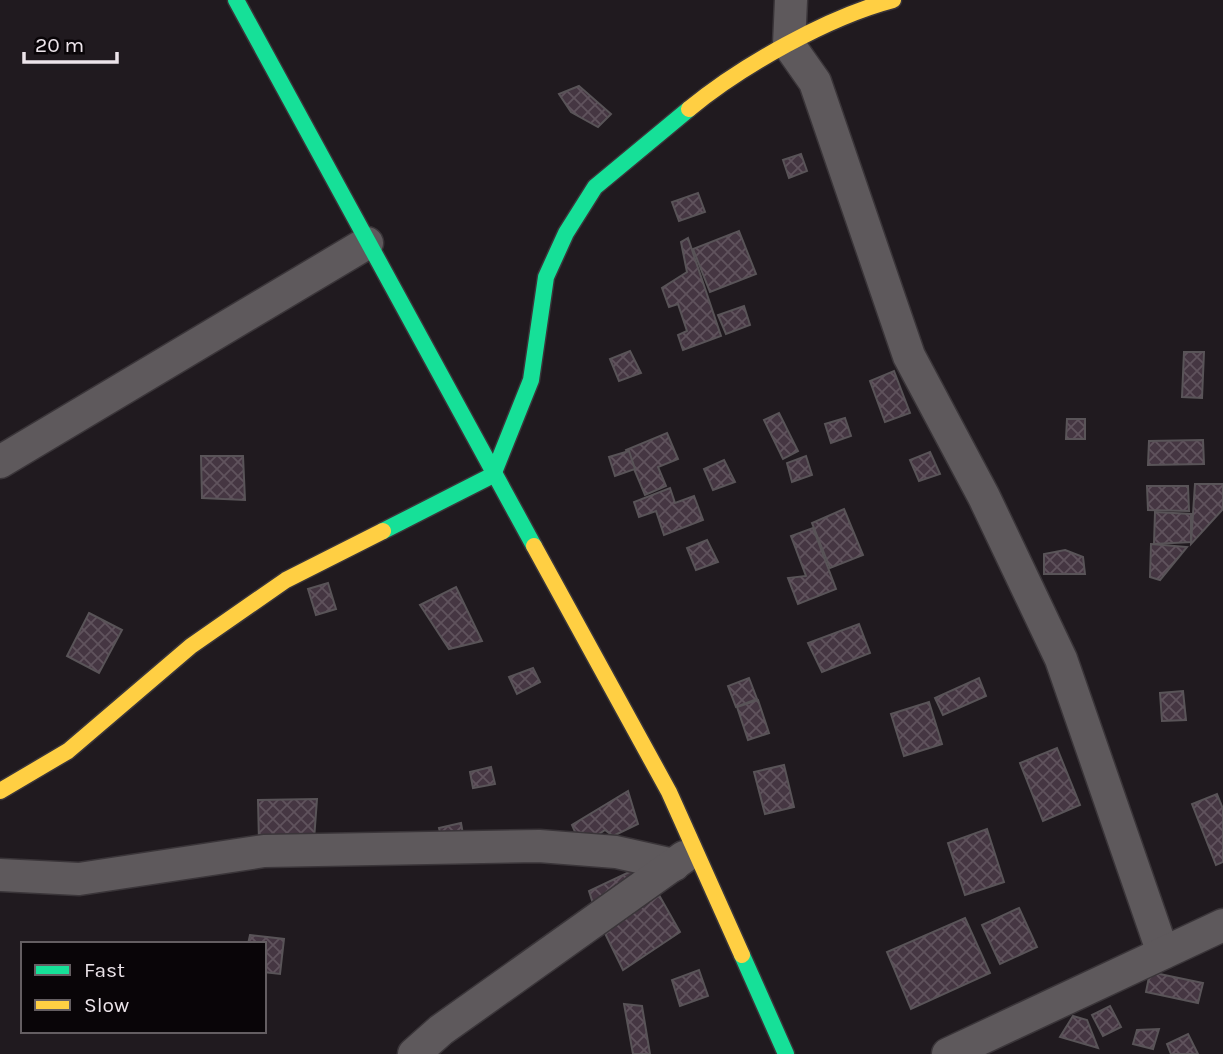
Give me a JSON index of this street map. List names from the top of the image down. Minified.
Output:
{"legend":["Fast","Slow"],"scale_bar":"20 m"}
